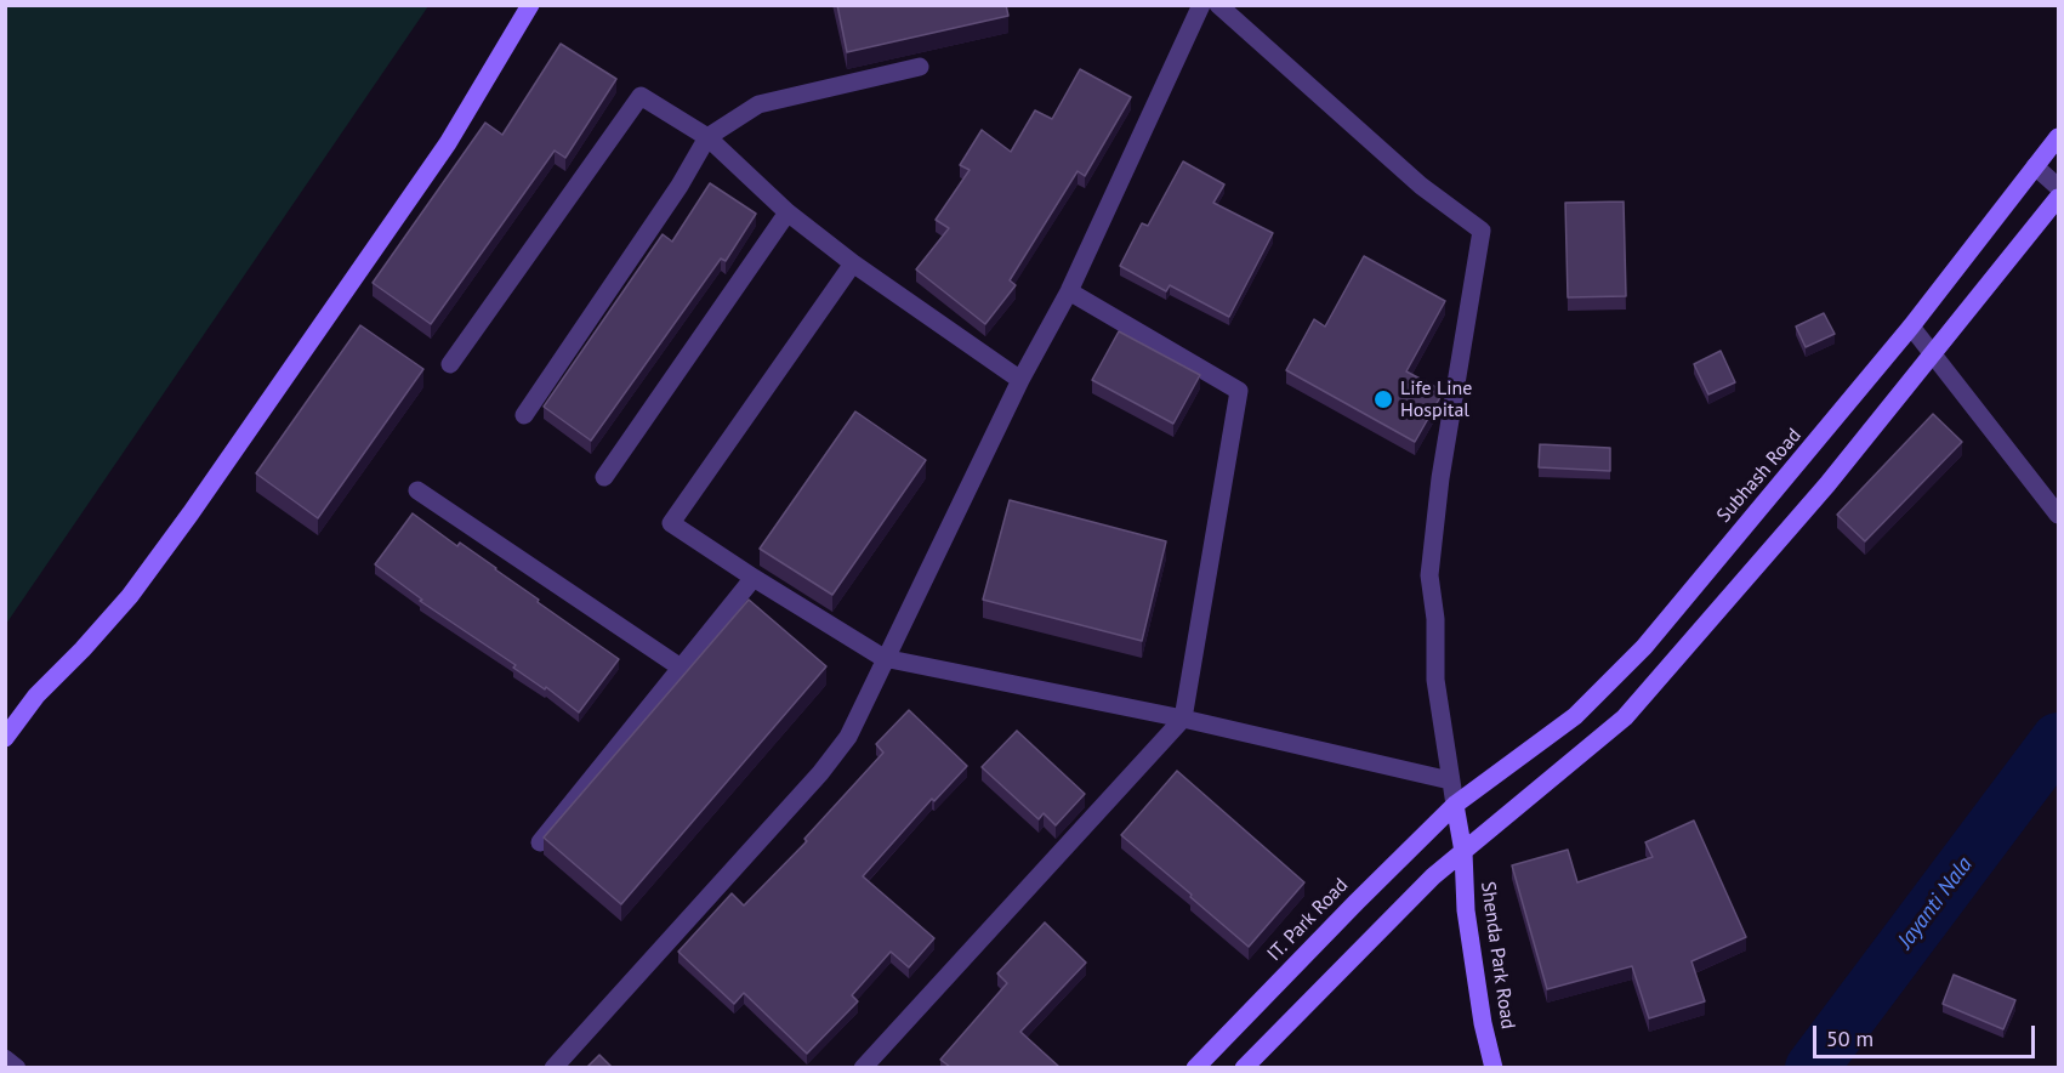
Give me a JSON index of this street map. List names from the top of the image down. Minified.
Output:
{"streets":{"main road":["Subhash Road","IT. Park Road","Shenda Park Road"]},"crossings":[["Subhash Road","IT. Park Road"],["Subhash Road","Shenda Park Road"],["IT. Park Road","Shenda Park Road"]],"water":["Jayanti Nala"],"places":["Life Line Hospital"],"scale_bar":"50 m"}
